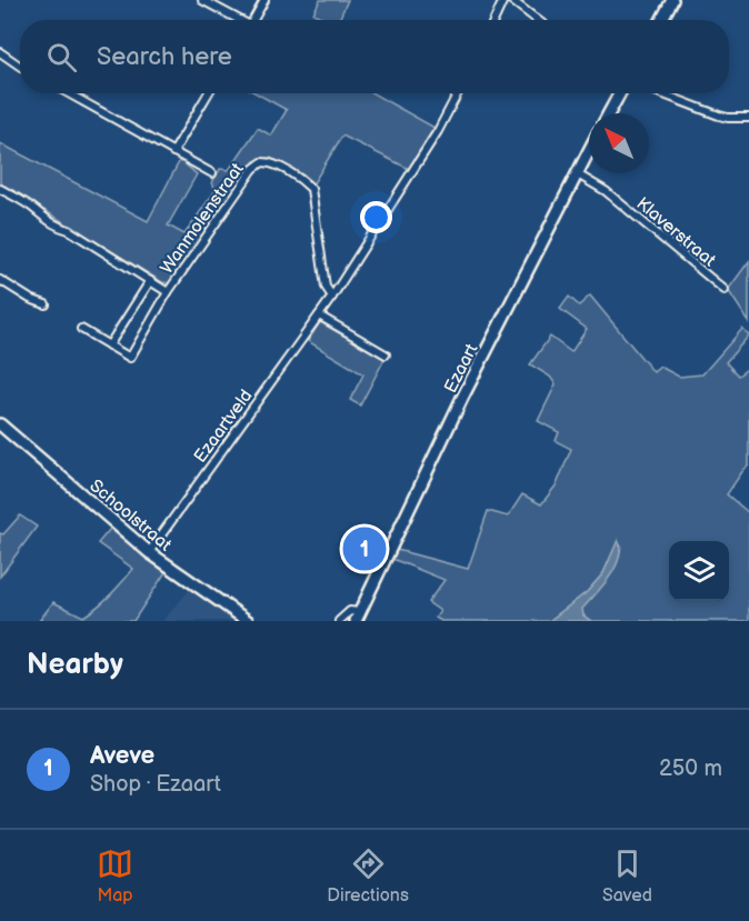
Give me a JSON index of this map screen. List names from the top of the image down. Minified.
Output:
{"streets":{"main road":["Ezaart","Schoolstraat"],"street":["Wanmolenstraat","Klaverstraat","Ezaartveld"]},"crossings":[["Wanmolenstraat","Ezaartveld"],["Klaverstraat","Ezaart"],["Ezaartveld","Schoolstraat"]],"north":"top left","page":{"search":"Search here","pins":"1","heading":"Nearby","list":[{"mark":"1","name":"Aveve","note":"Shop · Ezaart","value":"250 m"}],"nav":["Map","Directions","Saved"]}}
